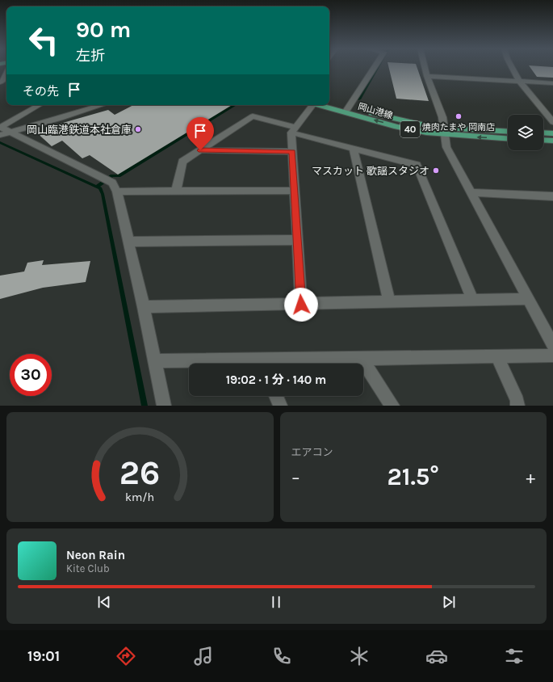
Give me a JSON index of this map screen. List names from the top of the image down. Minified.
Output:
{"streets":{"main road":["岡山港線","40"]},"places":["焼肉たまや 岡南店","岡山臨港鉄道本社倉庫","マスカット 歌謡スタジオ"],"page":{"turn":["90 m","左折"],"then":"その先","limit":"30","trip":"19:02 · 1 分 · 140 m","tile":"エアコン","heat":["−","21.5°","+"],"song":["Neon Rain","Kite Club"],"tabs":"19:01","gauge":["26","km/h"]}}
